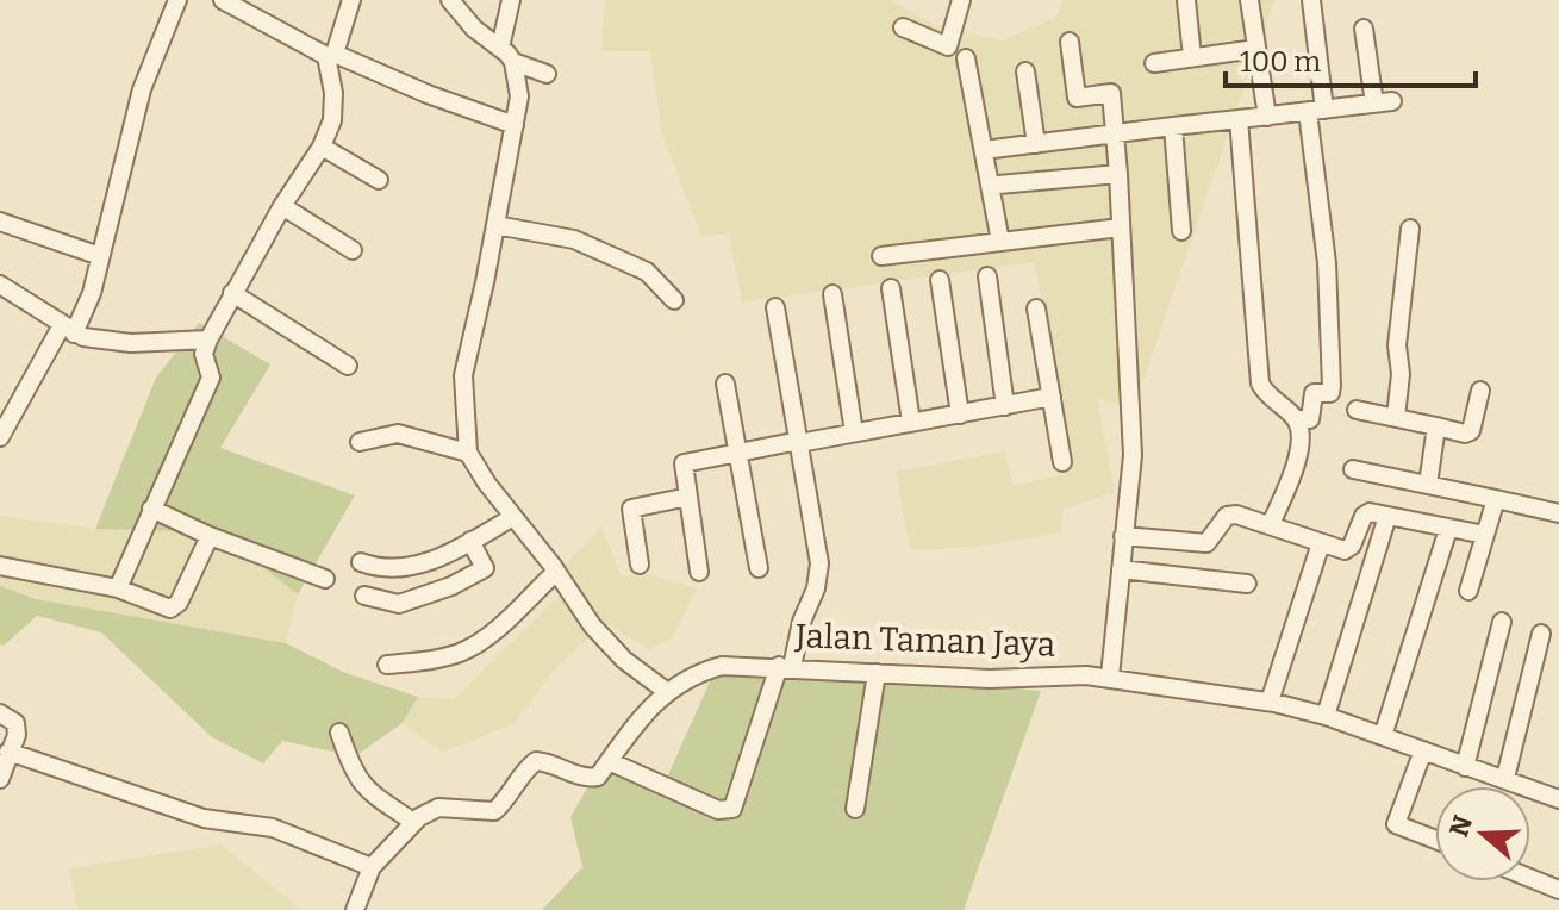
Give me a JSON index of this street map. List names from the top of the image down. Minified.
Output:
{"streets":{"street":["Jalan Taman Jaya"]},"scale_bar":"100 m","north":"left"}
